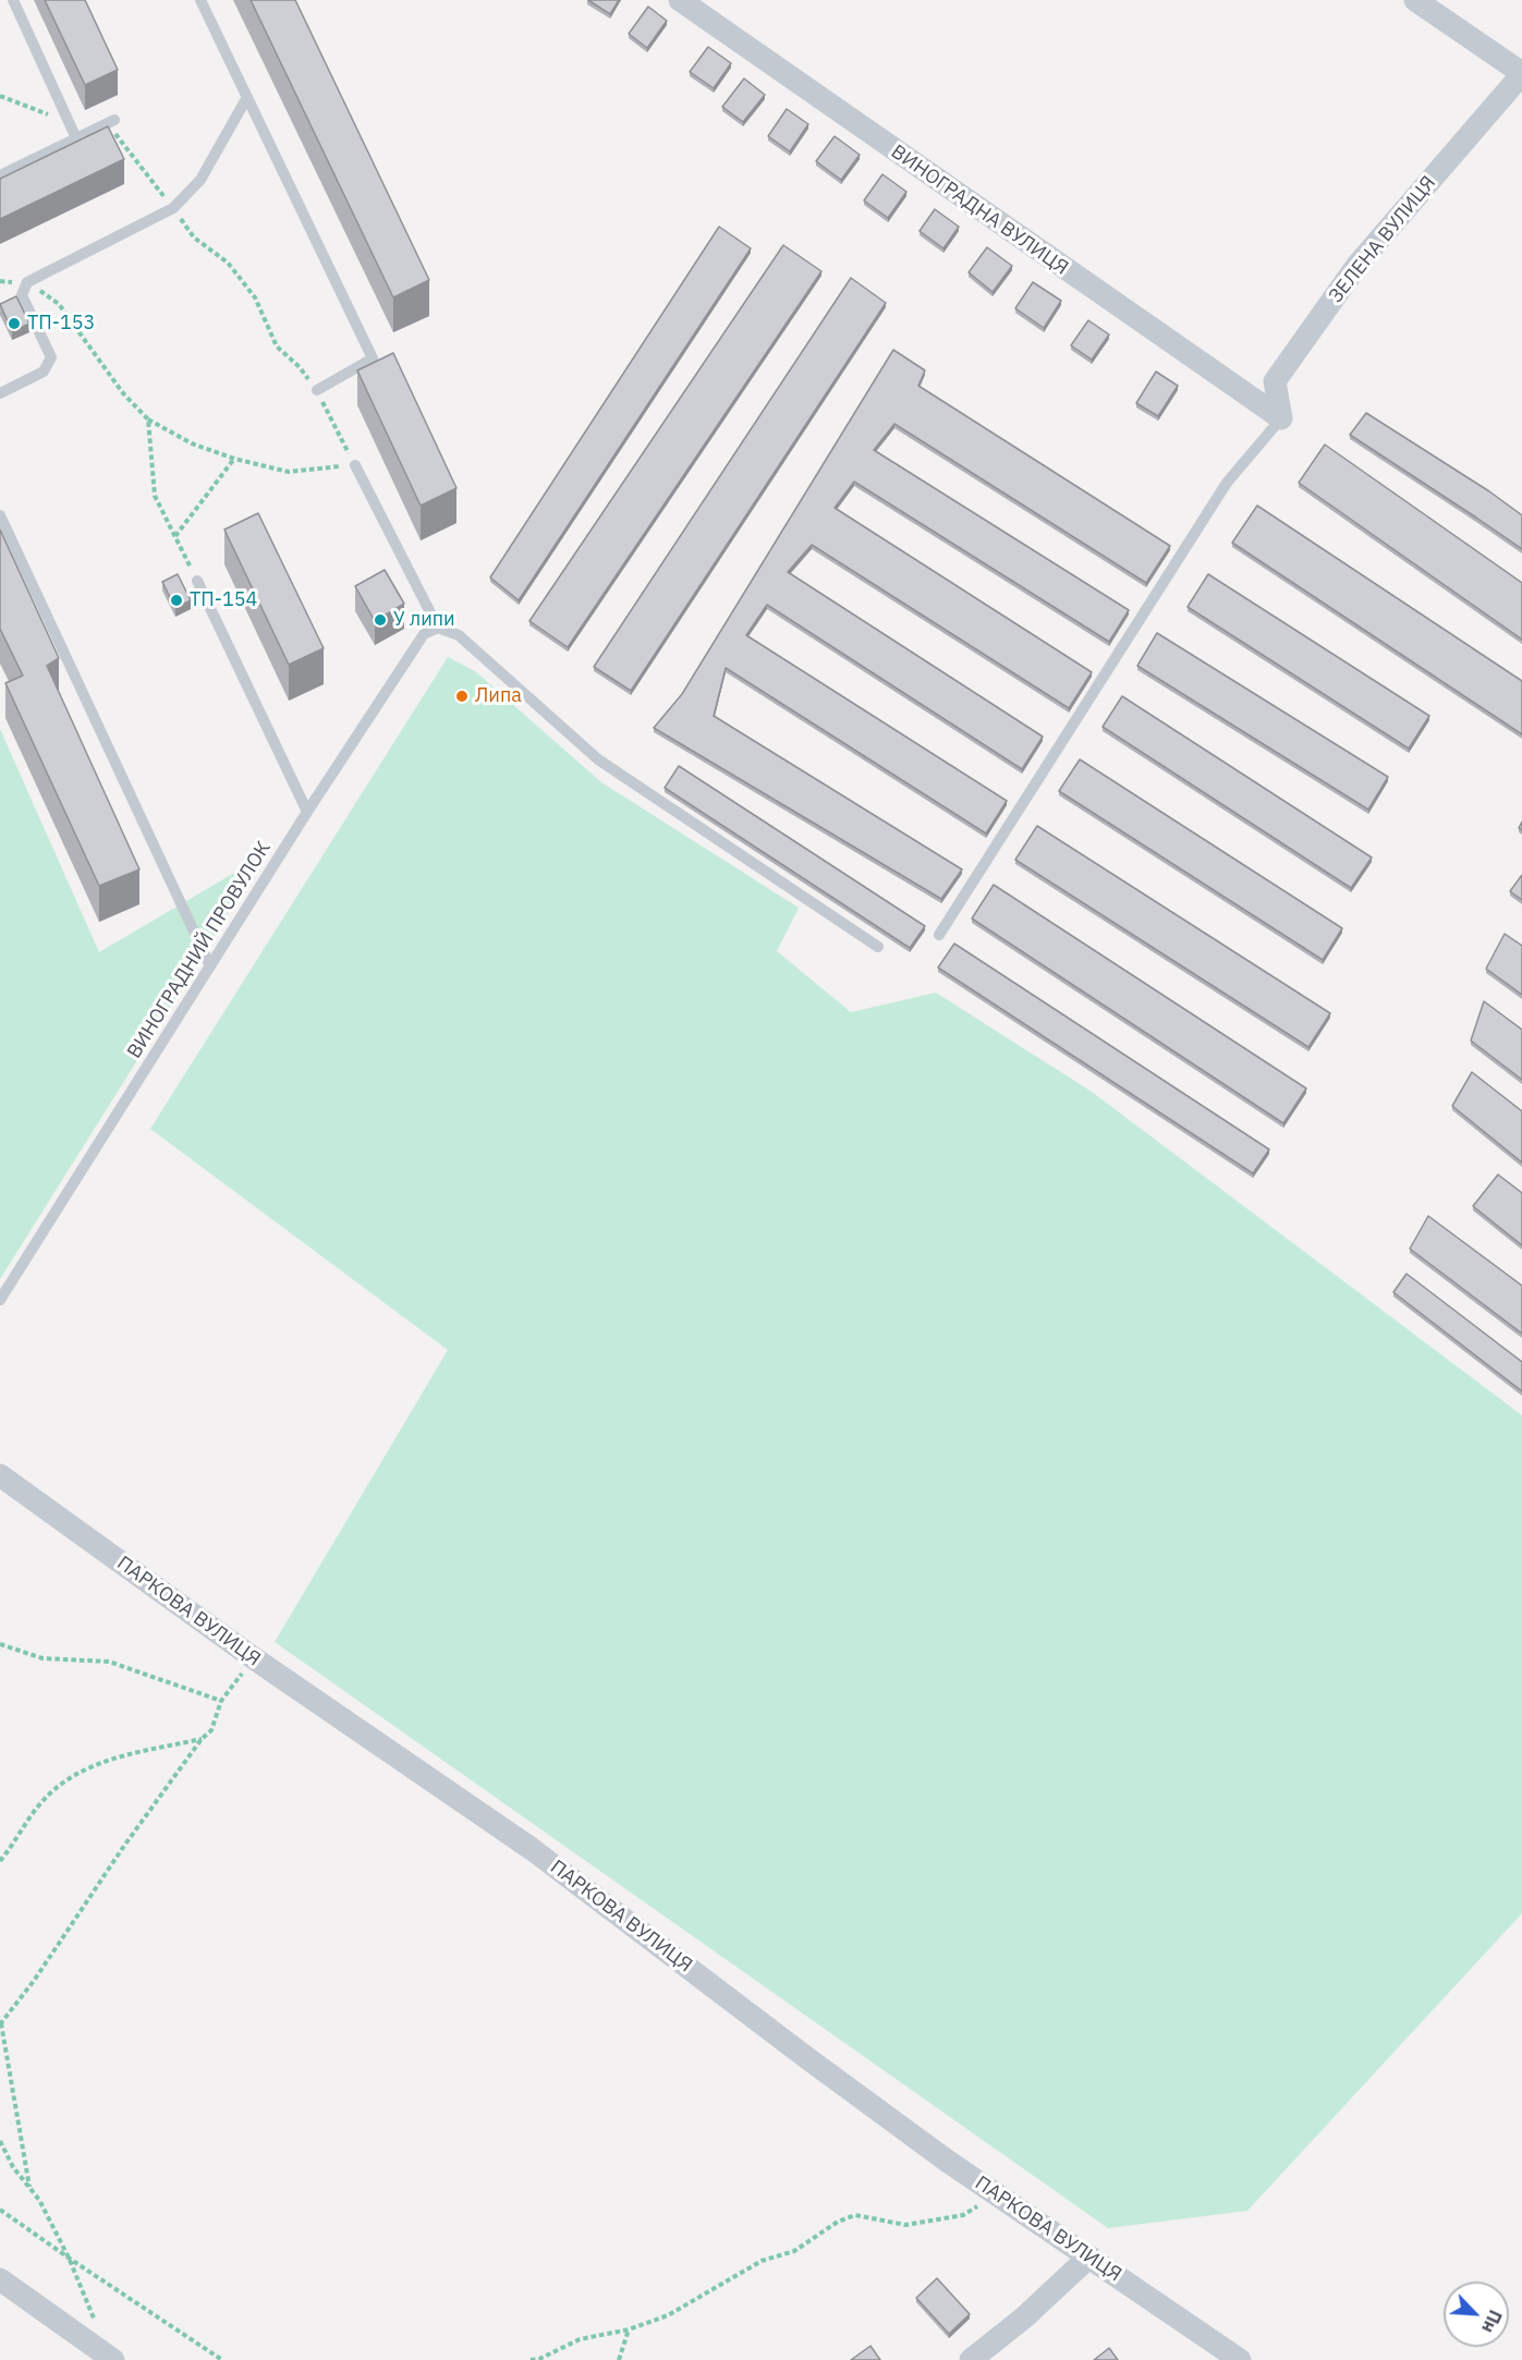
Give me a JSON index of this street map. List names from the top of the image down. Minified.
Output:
{"streets":{"street":["ВИНОГРАДНА ВУЛИЦЯ","ЗЕЛЕНА ВУЛИЦЯ","ПАРКОВА ВУЛИЦЯ"],"lane":["ВИНОГРАДНИЙ ПРОВУЛОК"]},"crossings":[["ВИНОГРАДНА ВУЛИЦЯ","ЗЕЛЕНА ВУЛИЦЯ"]],"places":["ТП-153","ТП-154","У липи","Липа"],"north":"bottom right"}
